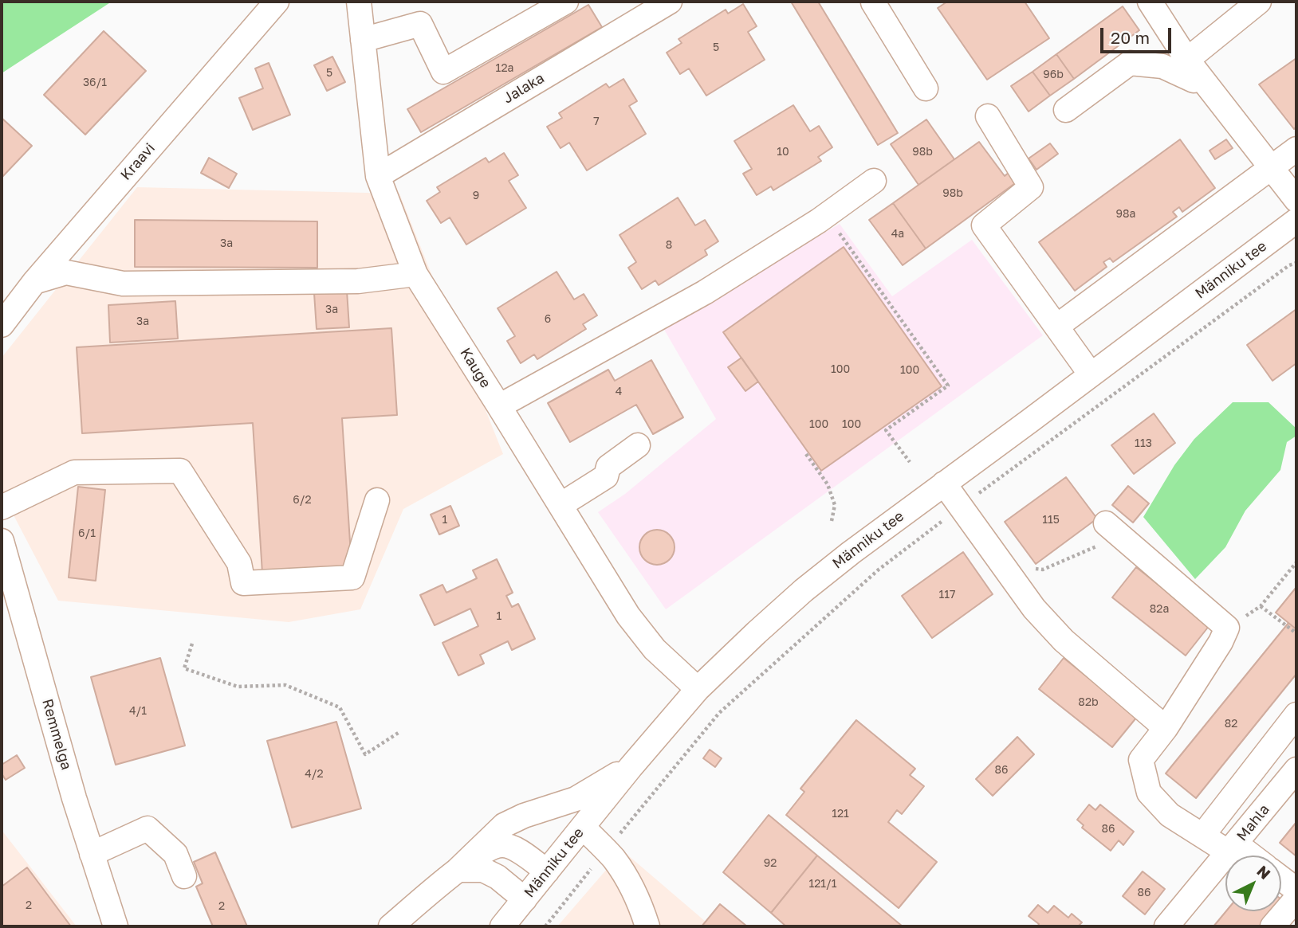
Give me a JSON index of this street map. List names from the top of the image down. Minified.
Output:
{"streets":{"street":["Jalaka","Kraavi","Männiku tee","Kauge","Remmelga","Mahla"]},"crossings":[["Jalaka","Kauge"],["Männiku tee","Kauge"]],"house_numbers":["5","12a","5","96b","36/1","7","10","98b","98b","9","98a","4a","3a","8","3a","6","3a","100","100","4","100","100","113","6/2","1","115","6/1","117","82a","1","82b","4/1","82","86","4/2","121","86","92","121/1","86","2","2"],"scale_bar":"20 m","north":"top right"}
